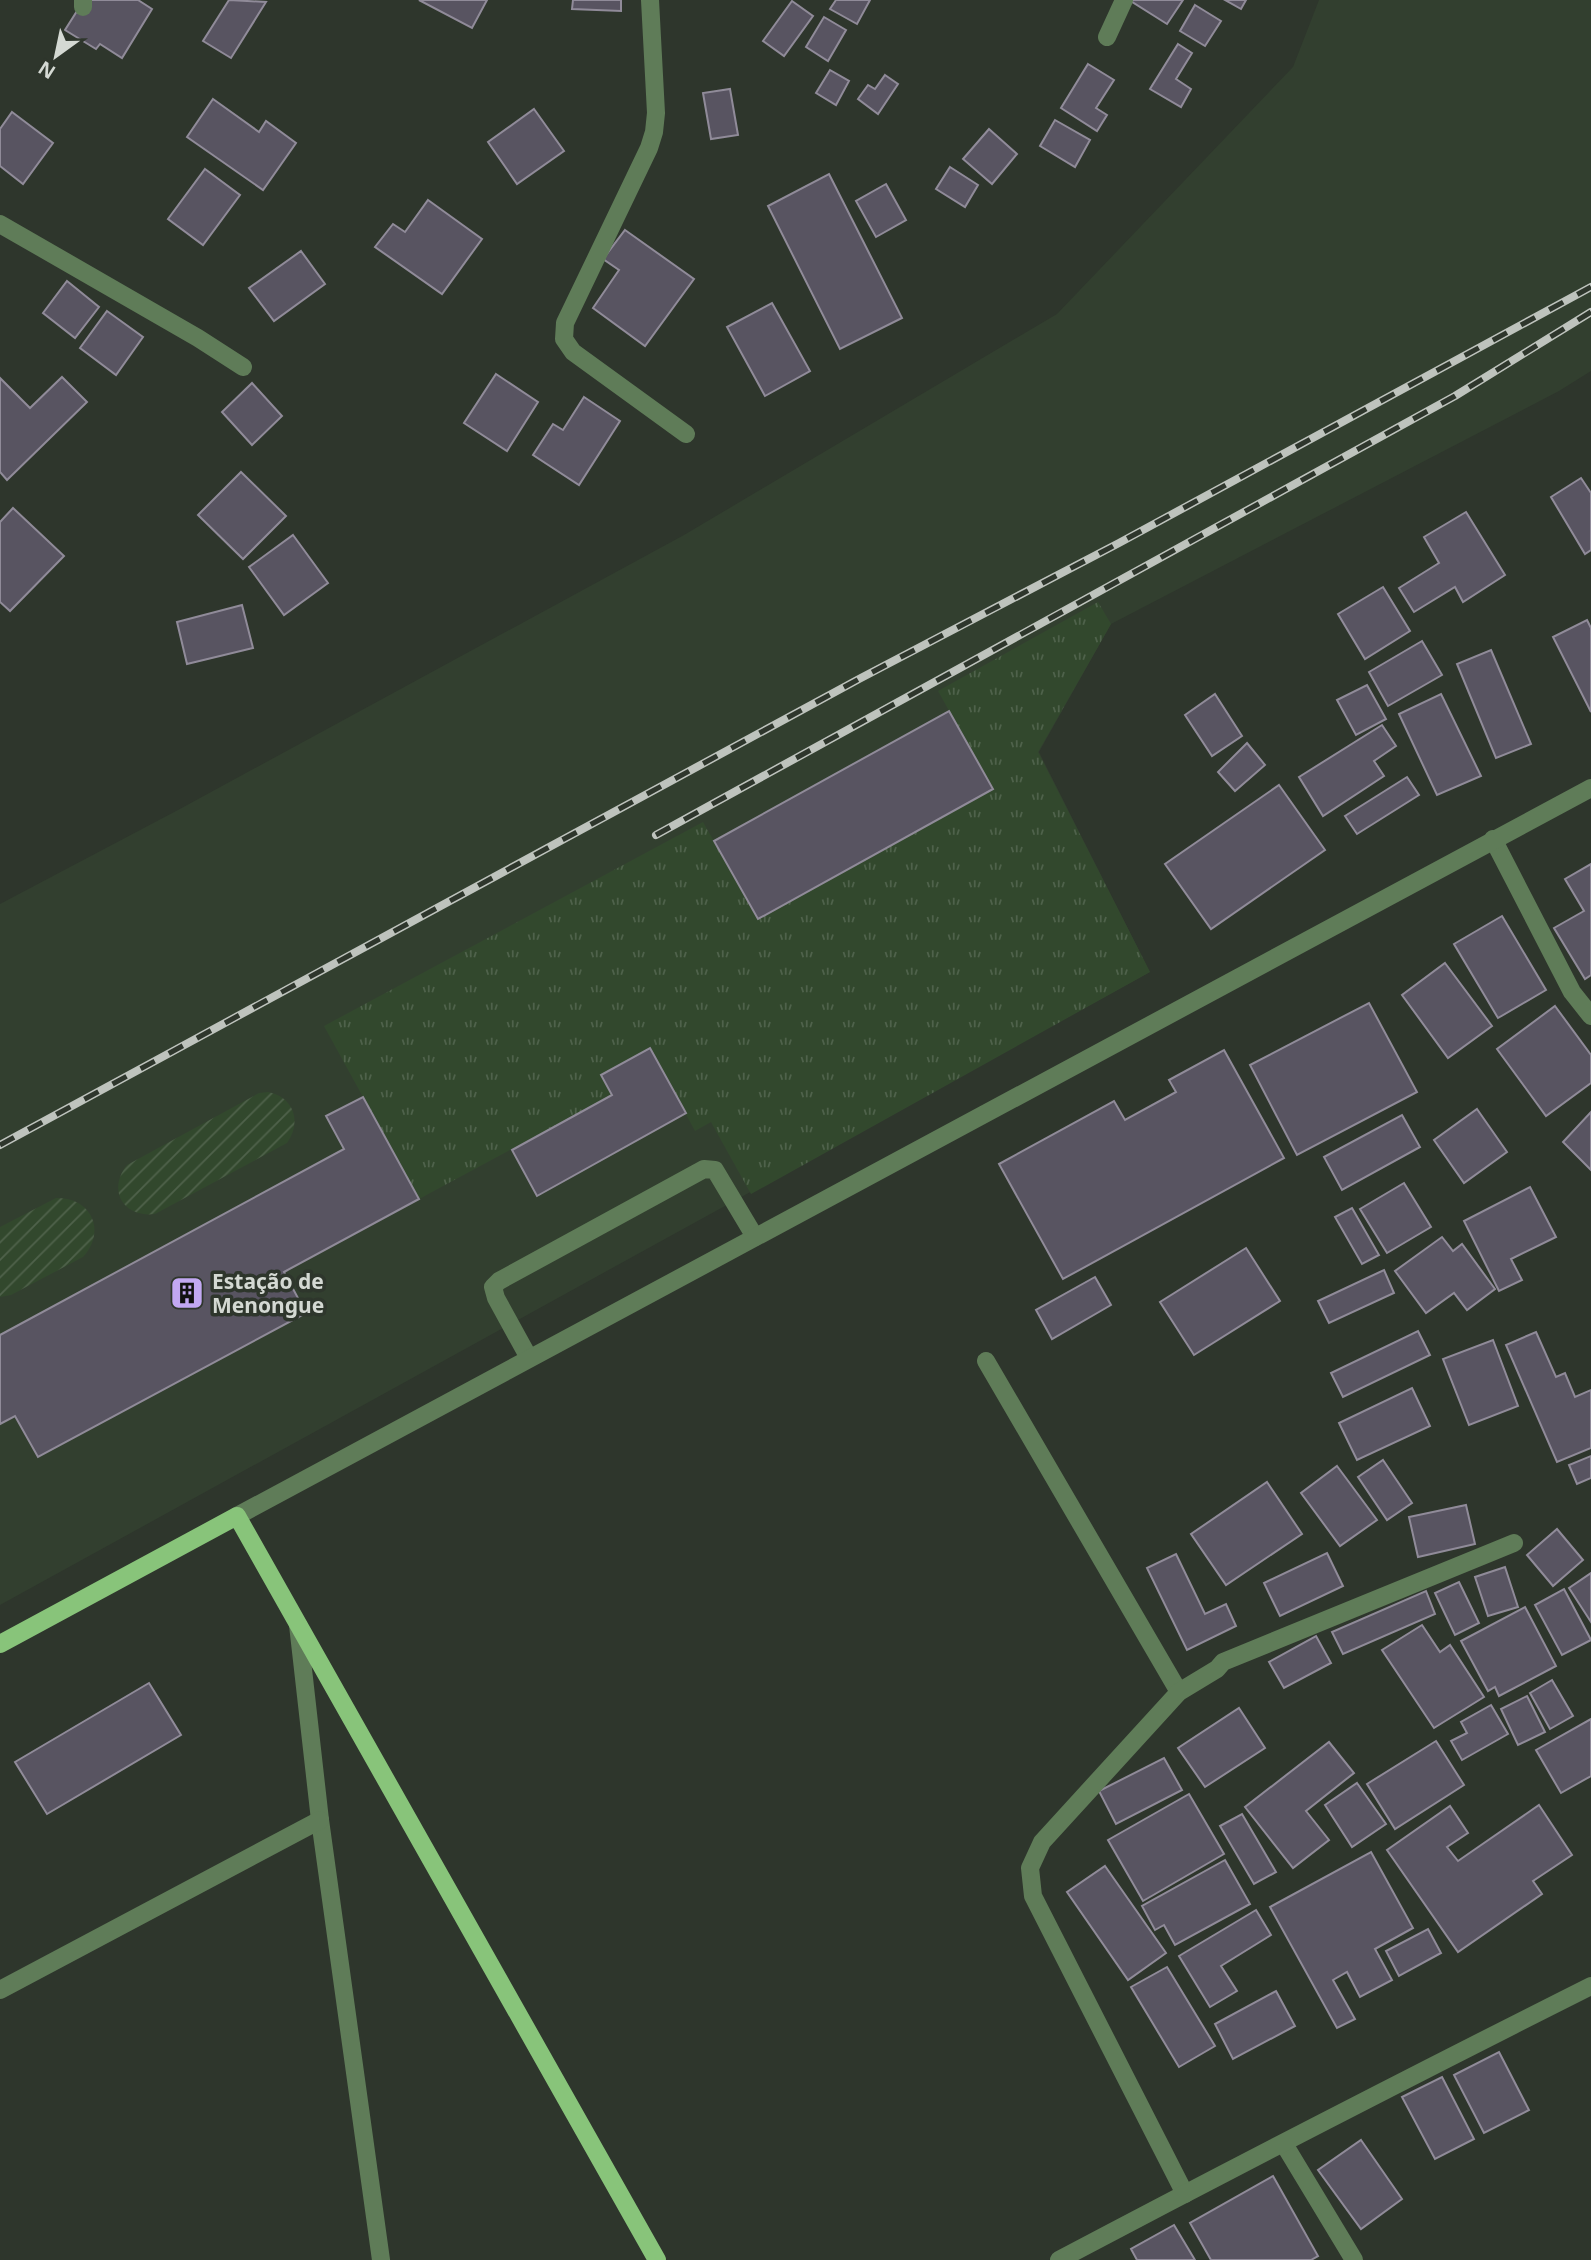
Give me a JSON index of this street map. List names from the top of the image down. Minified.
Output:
{"places":{"building":["Estação de Menongue"]},"north":"bottom left"}
